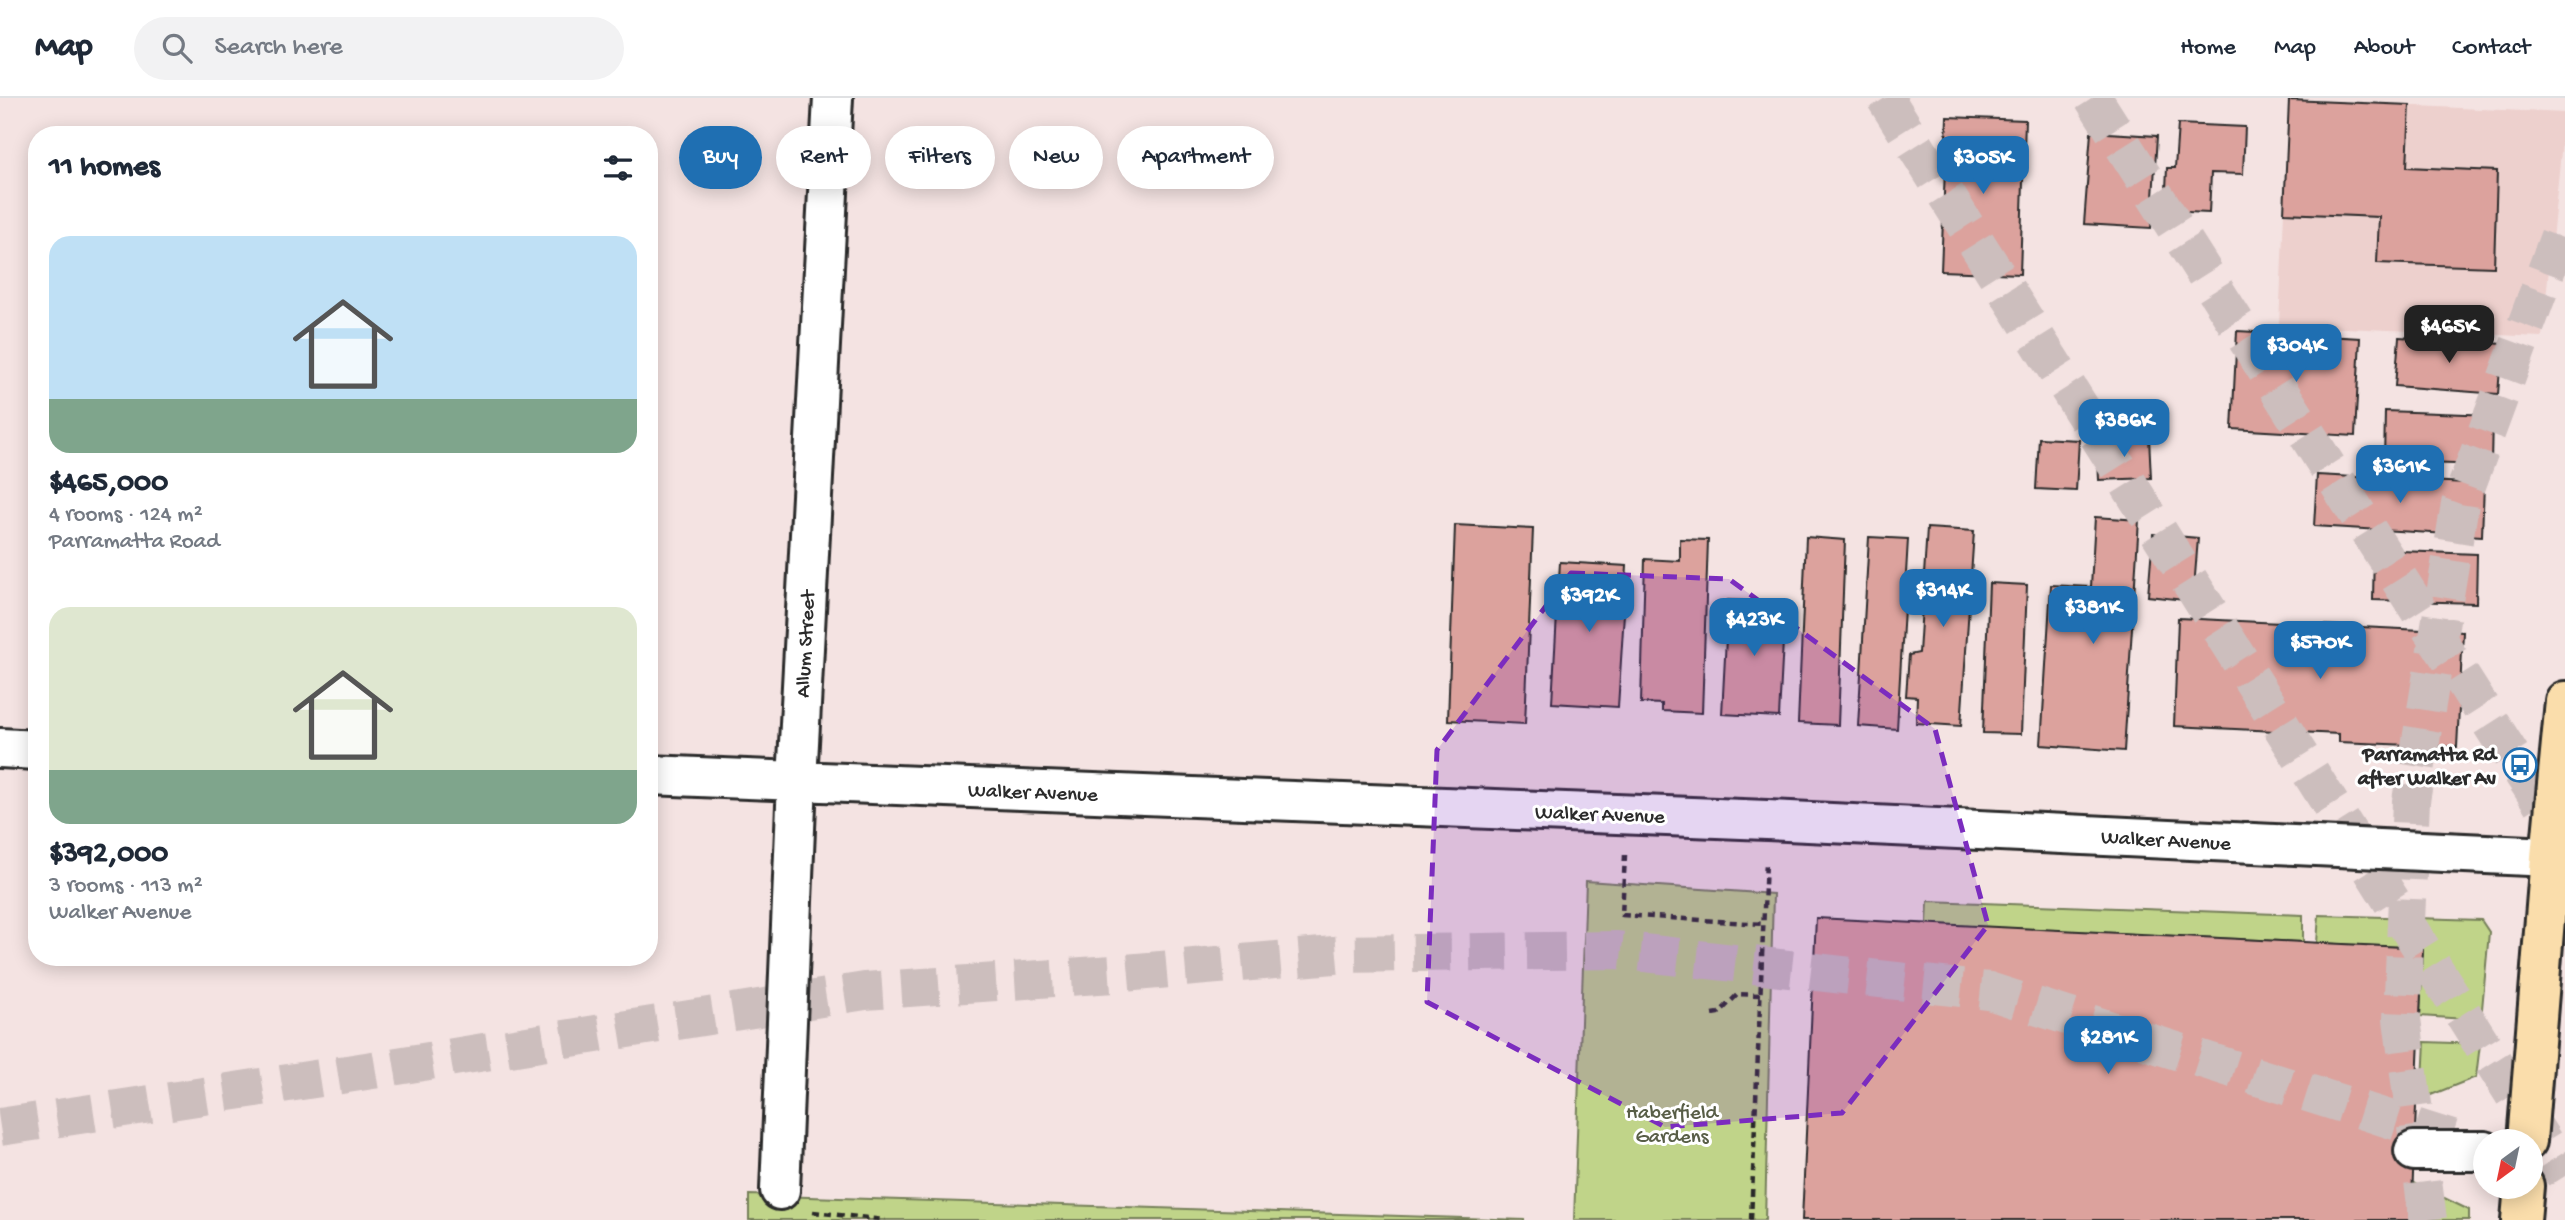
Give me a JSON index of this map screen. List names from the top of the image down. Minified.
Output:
{"streets":{"street":["Allum Street","Walker Avenue"]},"crossings":[["Allum Street","Walker Avenue"]],"parks":["Haberfield Gardens"],"places":{"bus stop":["Parramatta Rd after Walker Av"]},"north":"bottom left","page":{"header":"Map","search":"Search here","nav":["Home","Map","About","Contact"],"chip":["Buy","Rent","Filters","New","Apartment"],"heading":"11 homes","price":["$305K","$465K","$304K","$386K","$361K","$314K","$392K","$381K","$423K","$570K","$281K"],"list":[{"name":"$465,000","note":"4 rooms · 124 m² · Parramatta Road"},{"name":"$392,000","note":"3 rooms · 113 m² · Walker Avenue"}]}}
